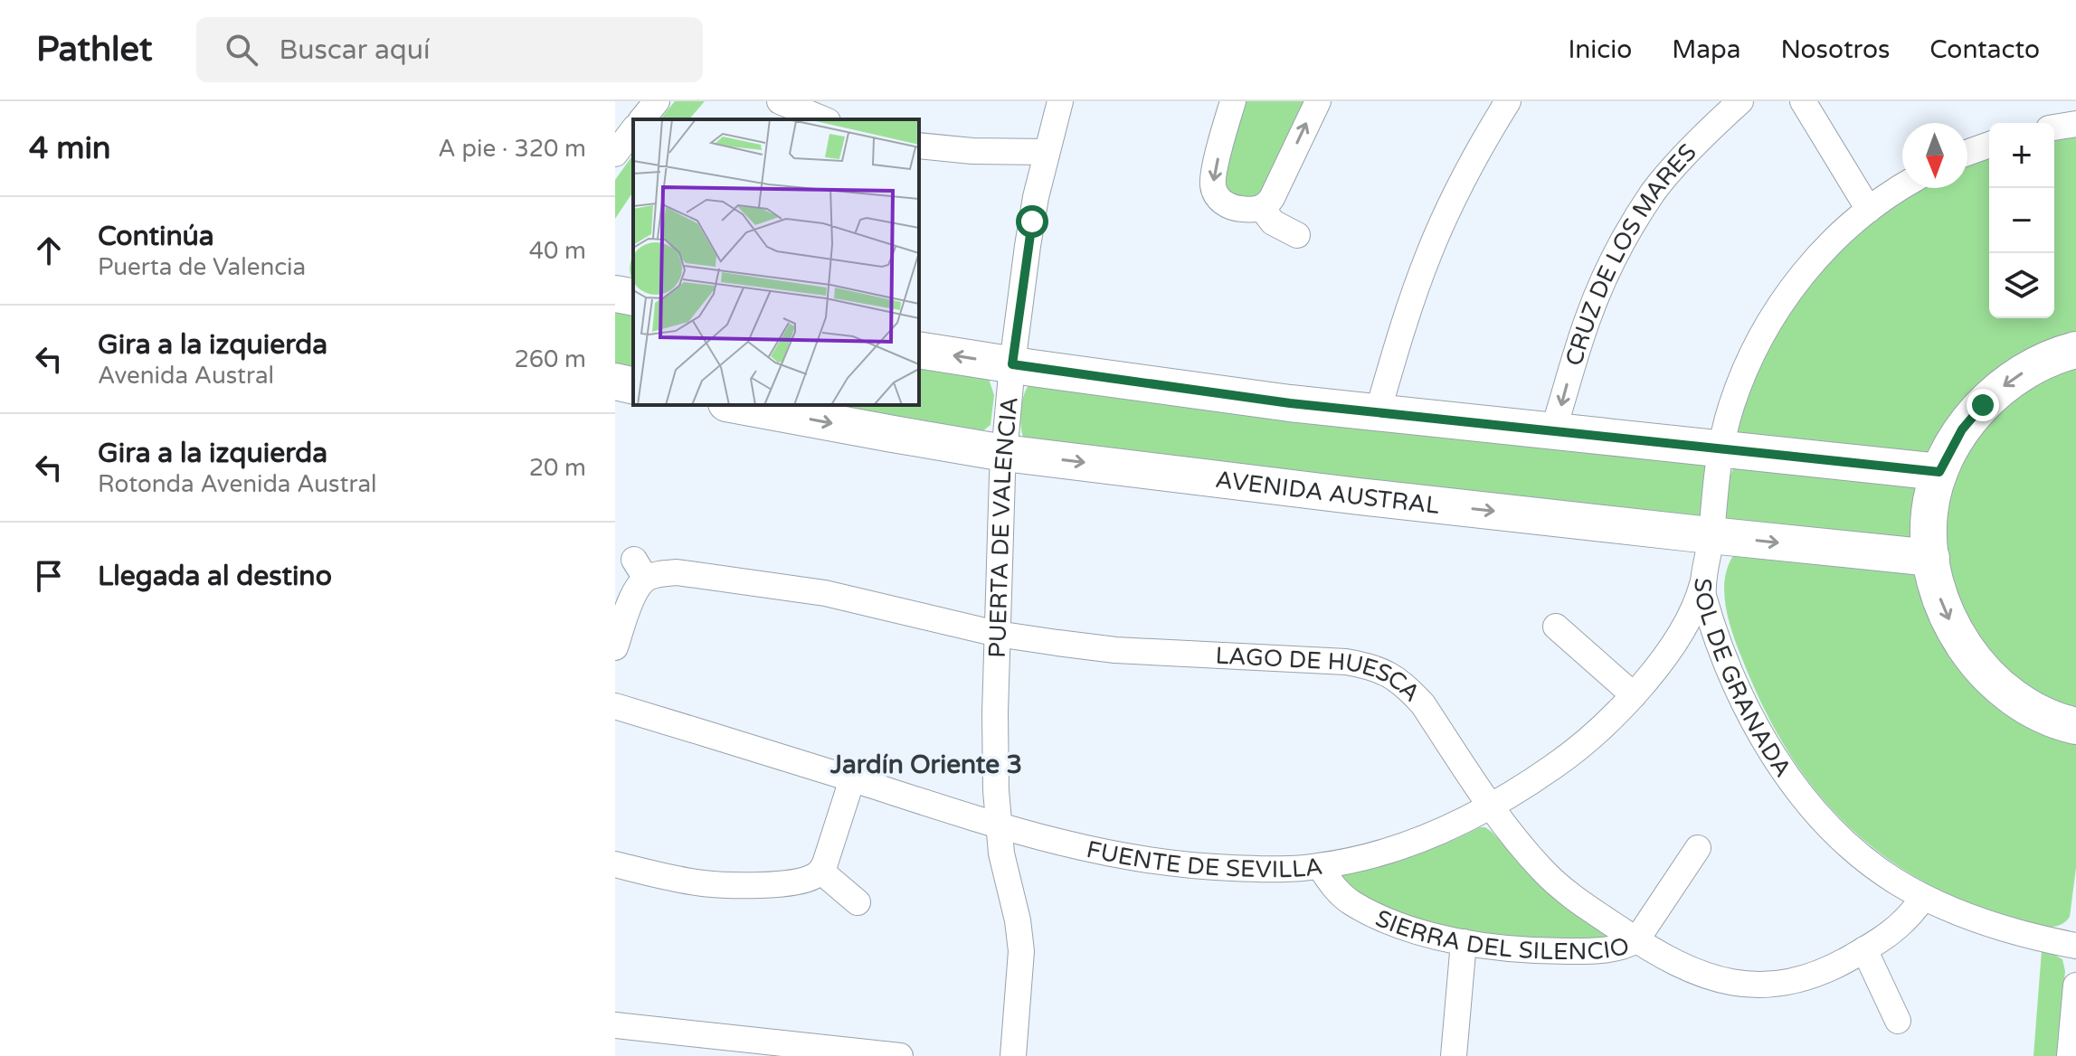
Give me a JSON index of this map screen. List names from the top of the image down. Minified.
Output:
{"streets":{"main road":["AVENIDA AUSTRAL"],"street":["CRUZ DE LOS MARES","PUERTA DE VALENCIA","SOL DE GRANADA","LAGO DE HUESCA","FUENTE DE SEVILLA","SIERRA DEL SILENCIO"]},"crossings":[["AVENIDA AUSTRAL","PUERTA DE VALENCIA"],["AVENIDA AUSTRAL","SOL DE GRANADA"],["PUERTA DE VALENCIA","LAGO DE HUESCA"],["PUERTA DE VALENCIA","FUENTE DE SEVILLA"],["SOL DE GRANADA","LAGO DE HUESCA"],["SOL DE GRANADA","FUENTE DE SEVILLA"],["LAGO DE HUESCA","FUENTE DE SEVILLA"],["LAGO DE HUESCA","SIERRA DEL SILENCIO"],["FUENTE DE SEVILLA","SIERRA DEL SILENCIO"]],"districts":["Jardín Oriente 3"],"north":"bottom","page":{"header":"Pathlet","search":"Buscar aquí","nav":["Inicio","Mapa","Nosotros","Contacto"],"heading":["4 min","A pie · 320 m"],"map_buttons":["+","−"],"list":[["Continúa","Puerta de Valencia","40 m"],["Gira a la izquierda","Avenida Austral","260 m"],["Gira a la izquierda","Rotonda Avenida Austral","20 m"],"Llegada al destino"]}}
